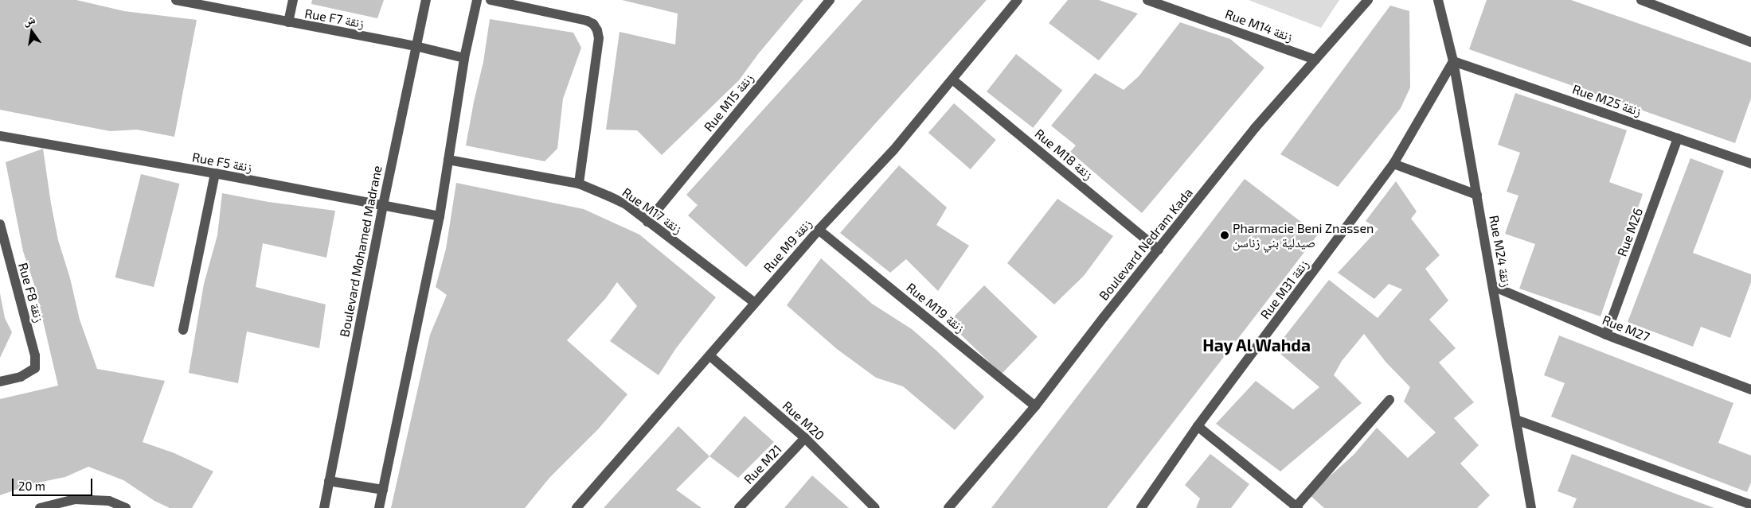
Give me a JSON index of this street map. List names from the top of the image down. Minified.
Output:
{"streets":{"street":["Rue F7 زنقة","Rue M14 زنقة","Rue M25 زنقة","Rue M15 زنقة","Rue M18 زنقة","Rue F5 زنقة","Rue M17 زنقة","Rue M26","Boulevard Nedram Kada","Rue M9 زنقة","Boulevard Mohamed Madrane","Rue M24 زنقة","Rue M31 زنقة","Rue F8 زنقة","Rue M19 زنقة","Rue M27","Rue M20","Rue M21"]},"crossings":[["Rue F7 زنقة","Boulevard Mohamed Madrane"],["Rue M14 زنقة","Boulevard Nedram Kada"],["Rue M25 زنقة","Rue M26"],["Rue M25 زنقة","Rue M24 زنقة"],["Rue M25 زنقة","Rue M31 زنقة"],["Rue M15 زنقة","Rue M17 زنقة"],["Rue M18 زنقة","Boulevard Nedram Kada"],["Rue M18 زنقة","Rue M9 زنقة"],["Rue F5 زنقة","Boulevard Mohamed Madrane"],["Rue M17 زنقة","Rue M9 زنقة"],["Rue M26","Rue M27"],["Boulevard Nedram Kada","Rue M19 زنقة"],["Rue M9 زنقة","Rue M19 زنقة"],["Rue M9 زنقة","Rue M20"],["Rue M24 زنقة","Rue M31 زنقة"],["Rue M24 زنقة","Rue M27"],["Rue M20","Rue M21"]],"districts":["Hay Al Wahda"],"places":["Pharmacie Beni Znassen صيدلية بني زناسن"],"scale_bar":"20 m","north":"top"}
